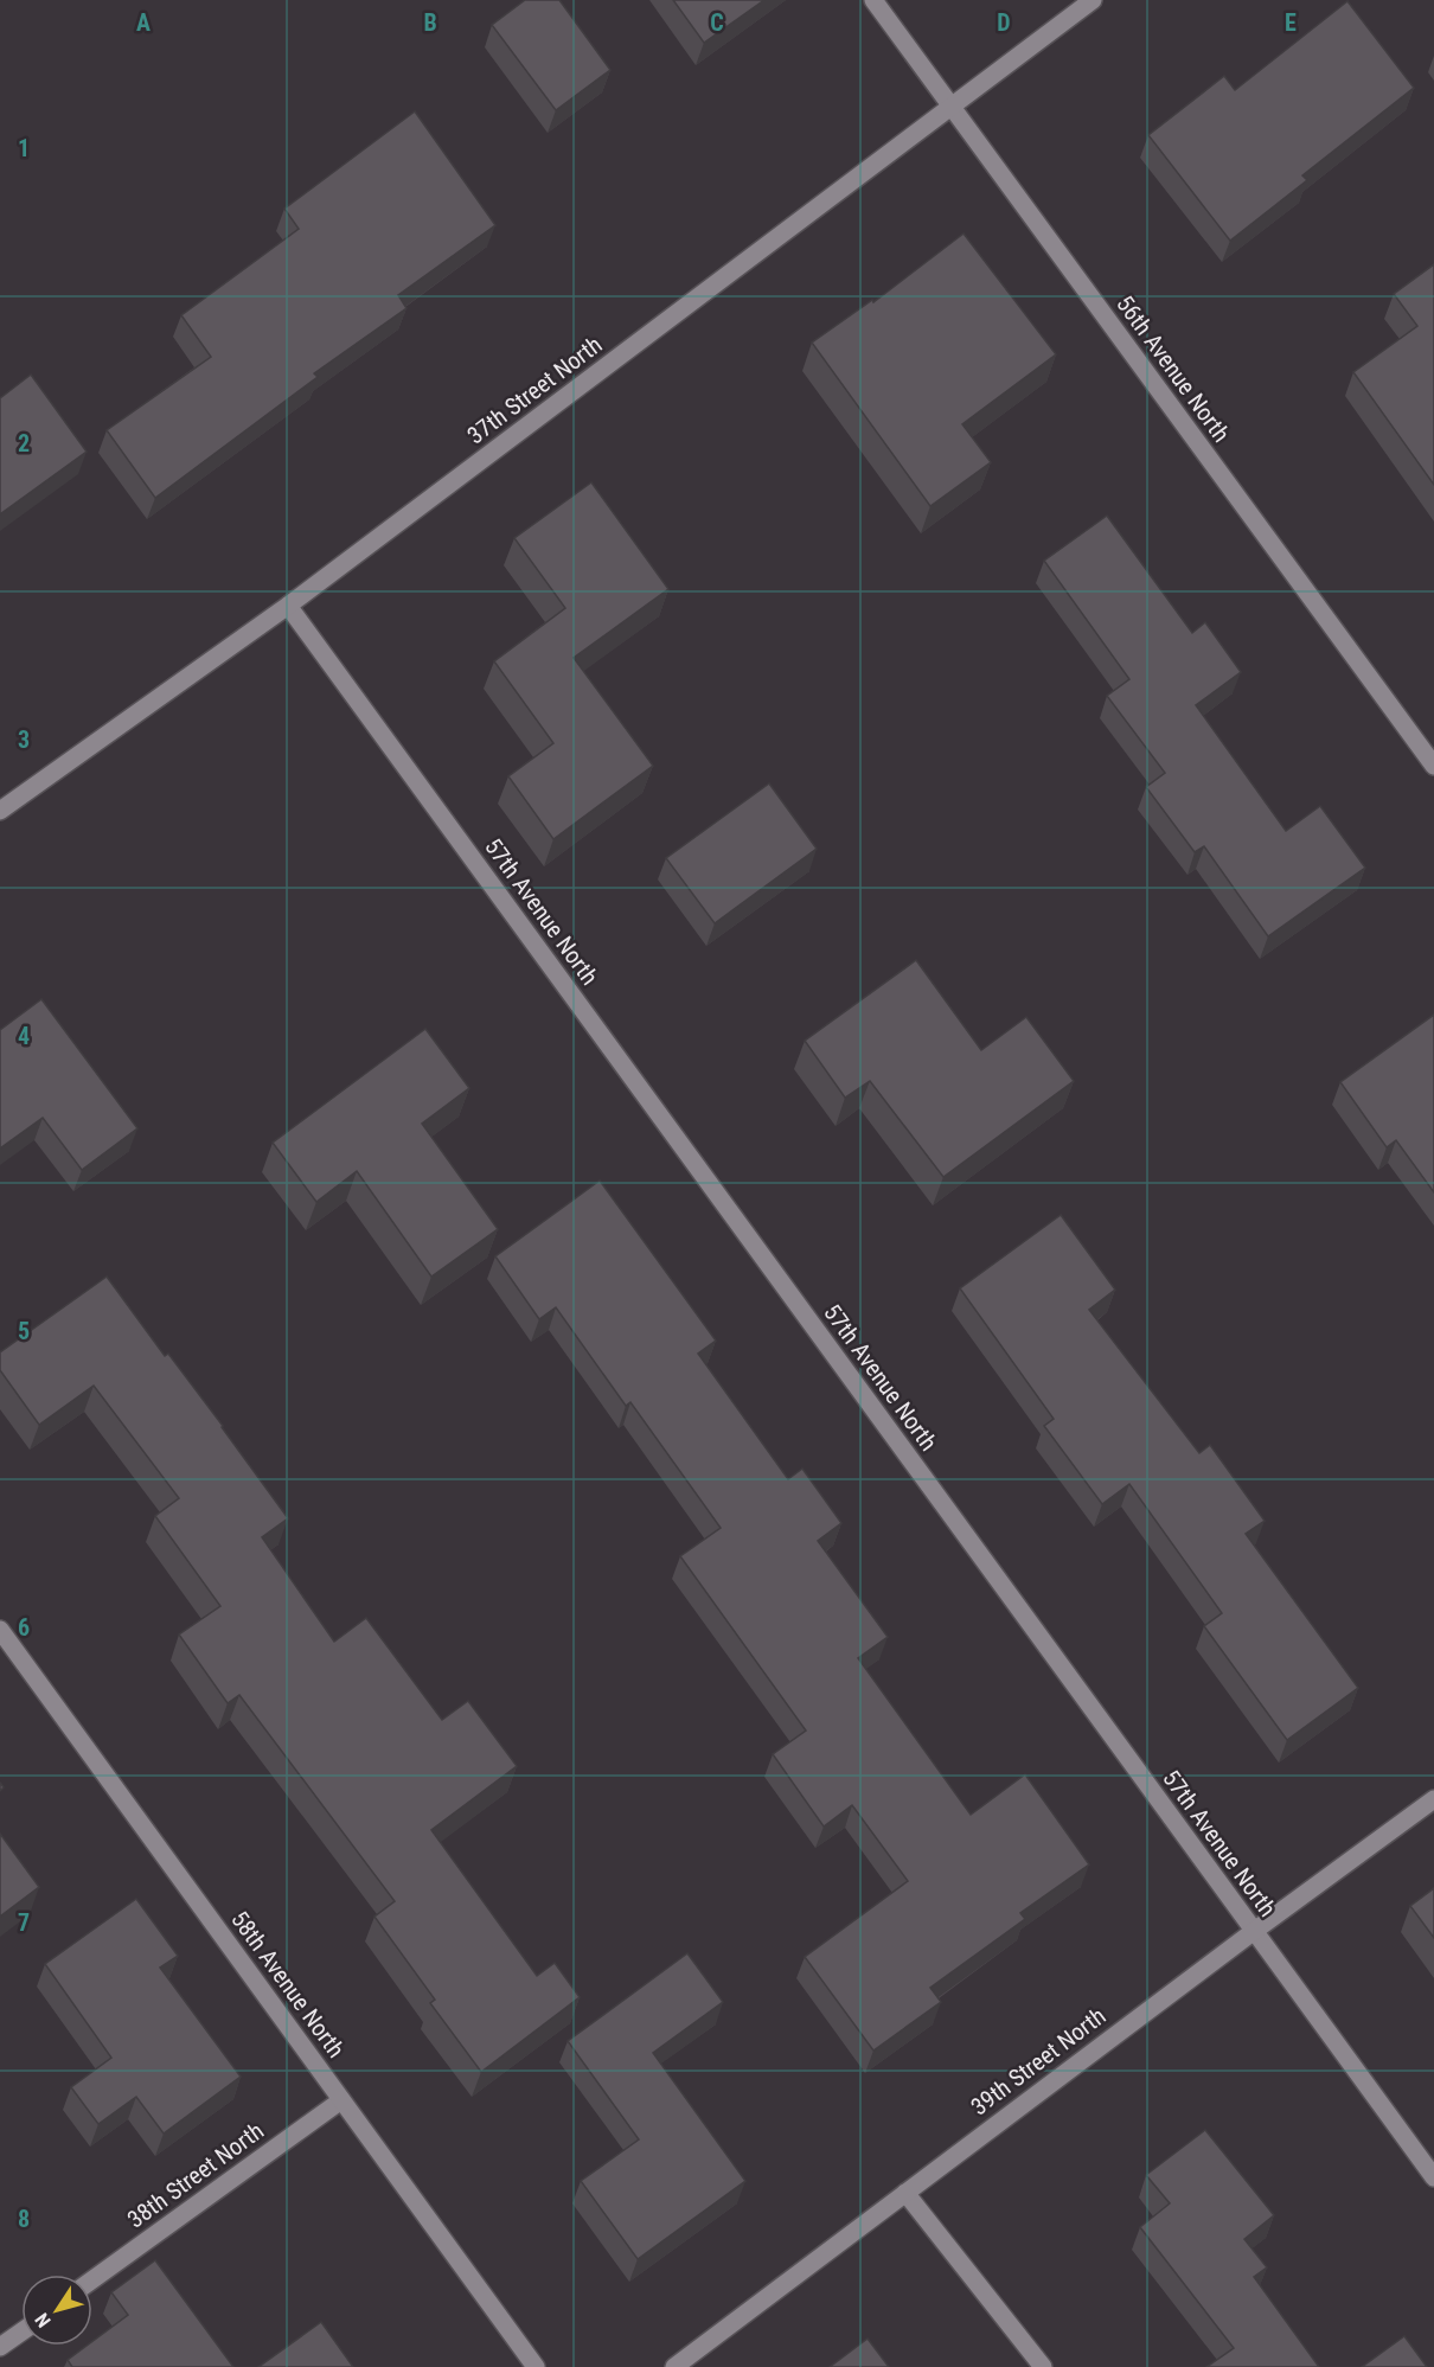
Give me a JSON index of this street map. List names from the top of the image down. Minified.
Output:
{"streets":{"street":["56th Avenue North","37th Street North","57th Avenue North","58th Avenue North","39th Street North","38th Street North"]},"crossings":[["56th Avenue North","37th Street North"],["37th Street North","57th Avenue North"],["57th Avenue North","39th Street North"],["58th Avenue North","38th Street North"]],"north":"bottom left","grid":{"columns":["A","B","C","D","E"],"rows":["1","2","3","4","5","6","7","8"]}}
